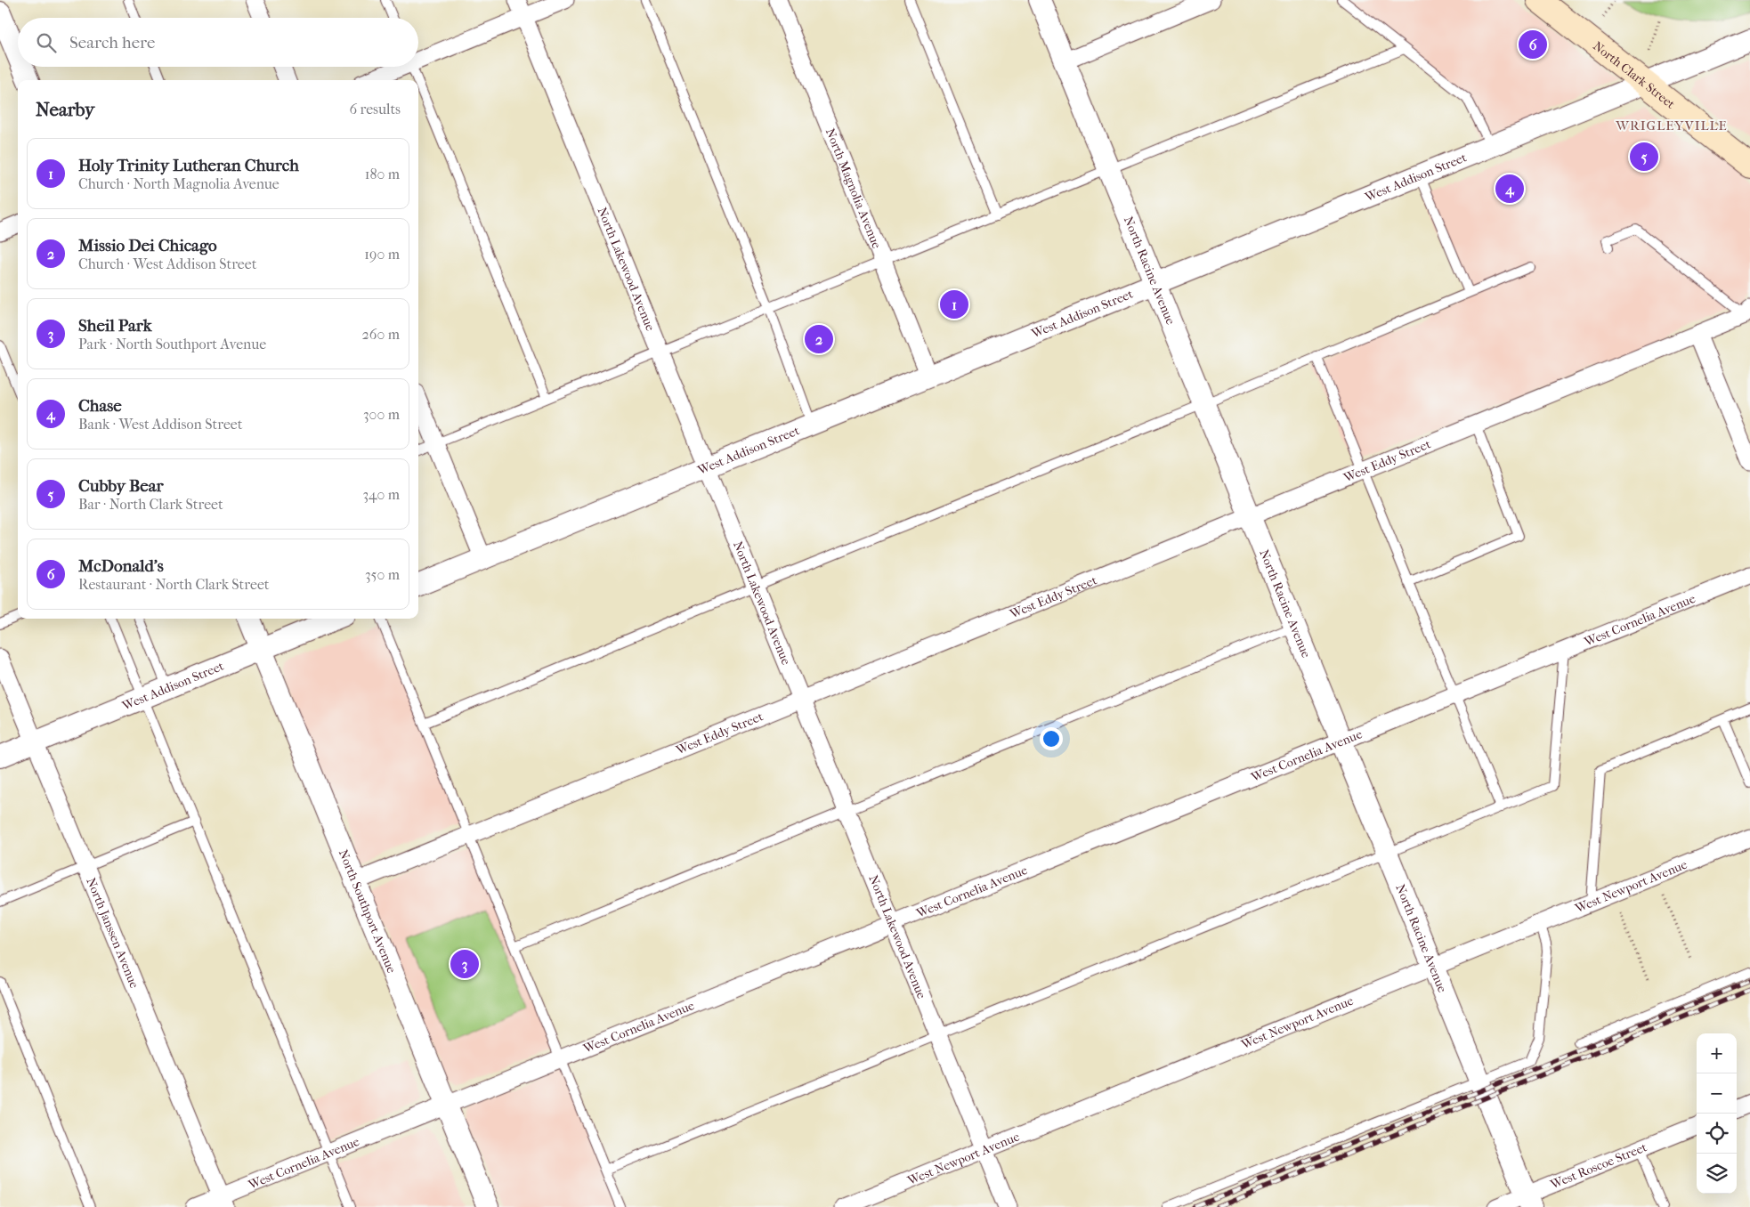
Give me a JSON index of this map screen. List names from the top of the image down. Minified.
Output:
{"streets":{"main road":["North Clark Street"],"street":["West Addison Street","North Magnolia Avenue","North Lakewood Avenue","North Racine Avenue","West Eddy Street","West Cornelia Avenue","West Newport Avenue","North Southport Avenue","North Janssen Avenue","West Roscoe Street"]},"crossings":[["North Clark Street","West Addison Street"],["West Addison Street","North Magnolia Avenue"],["West Addison Street","North Lakewood Avenue"],["West Addison Street","North Racine Avenue"],["West Addison Street","North Southport Avenue"],["West Addison Street","North Janssen Avenue"],["North Lakewood Avenue","West Eddy Street"],["North Lakewood Avenue","West Cornelia Avenue"],["North Lakewood Avenue","West Newport Avenue"],["North Racine Avenue","West Eddy Street"],["North Racine Avenue","West Cornelia Avenue"],["North Racine Avenue","West Newport Avenue"],["North Racine Avenue","West Roscoe Street"],["West Eddy Street","North Southport Avenue"],["West Cornelia Avenue","North Southport Avenue"],["West Cornelia Avenue","North Janssen Avenue"]],"districts":["WRIGLEYVILLE"],"page":{"search":"Search here","pins":["6","5","4","1","2","3"],"heading":["Nearby","6 results"],"list":[{"mark":"1","name":"Holy Trinity Lutheran Church","note":"Church · North Magnolia Avenue","value":"180 m"},{"mark":"2","name":"Missio Dei Chicago","note":"Church · West Addison Street","value":"190 m"},{"mark":"3","name":"Sheil Park","note":"Park · North Southport Avenue","value":"260 m"},{"mark":"4","name":"Chase","note":"Bank · West Addison Street","value":"300 m"},{"mark":"5","name":"Cubby Bear","note":"Bar · North Clark Street","value":"340 m"},{"mark":"6","name":"McDonald's","note":"Restaurant · North Clark Street","value":"350 m"}],"map_buttons":["+","−"]}}
